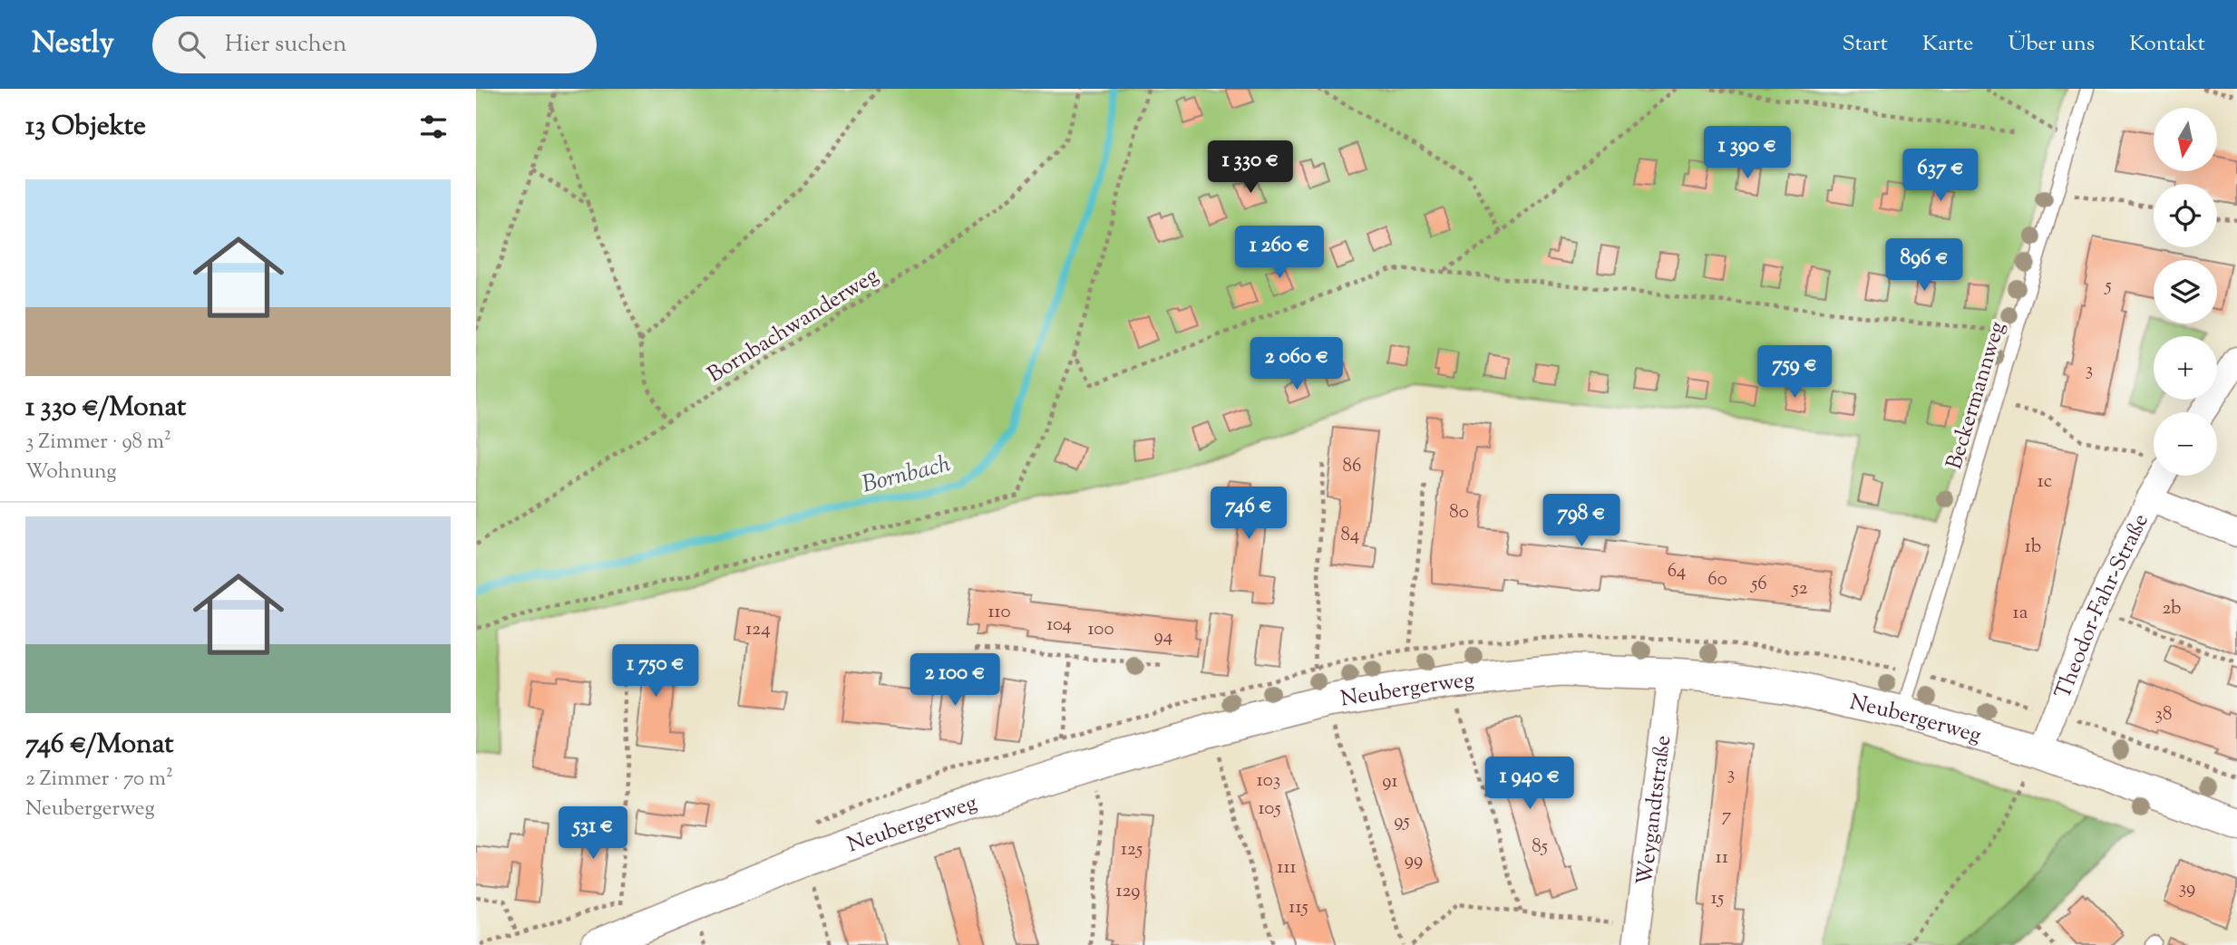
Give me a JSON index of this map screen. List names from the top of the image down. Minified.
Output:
{"streets":{"street":["Theodor-Fahr-Straße","Neubergerweg","Weygandtstraße"],"lane":["Beckermannweg"],"path":["Bornbachwanderweg"]},"crossings":[["Beckermannweg","Neubergerweg"],["Theodor-Fahr-Straße","Neubergerweg"],["Neubergerweg","Weygandtstraße"]],"water":["Bornbach"],"house_numbers":["5","3","86","1c","80","84","1b","64","60","56","52","2b","110","1a","104","124","100","94","38","3","103","91","105","7","95","85","125","11","99","111","39","129","15","115"],"north":"bottom","page":{"header":"Nestly","search":"Hier suchen","nav":["Start","Karte","Über uns","Kontakt"],"heading":"13 Objekte","map_buttons":["+","−"],"price":["1 390 €","1 330 €","637 €","1 260 €","896 €","2 060 €","759 €","746 €","798 €","1 750 €","2 100 €","1 940 €","531 €"],"list":[{"name":"1 330 €/Monat","note":"3 Zimmer · 98 m² · Wohnung"},{"name":"746 €/Monat","note":"2 Zimmer · 70 m² · Neubergerweg"}]}}
